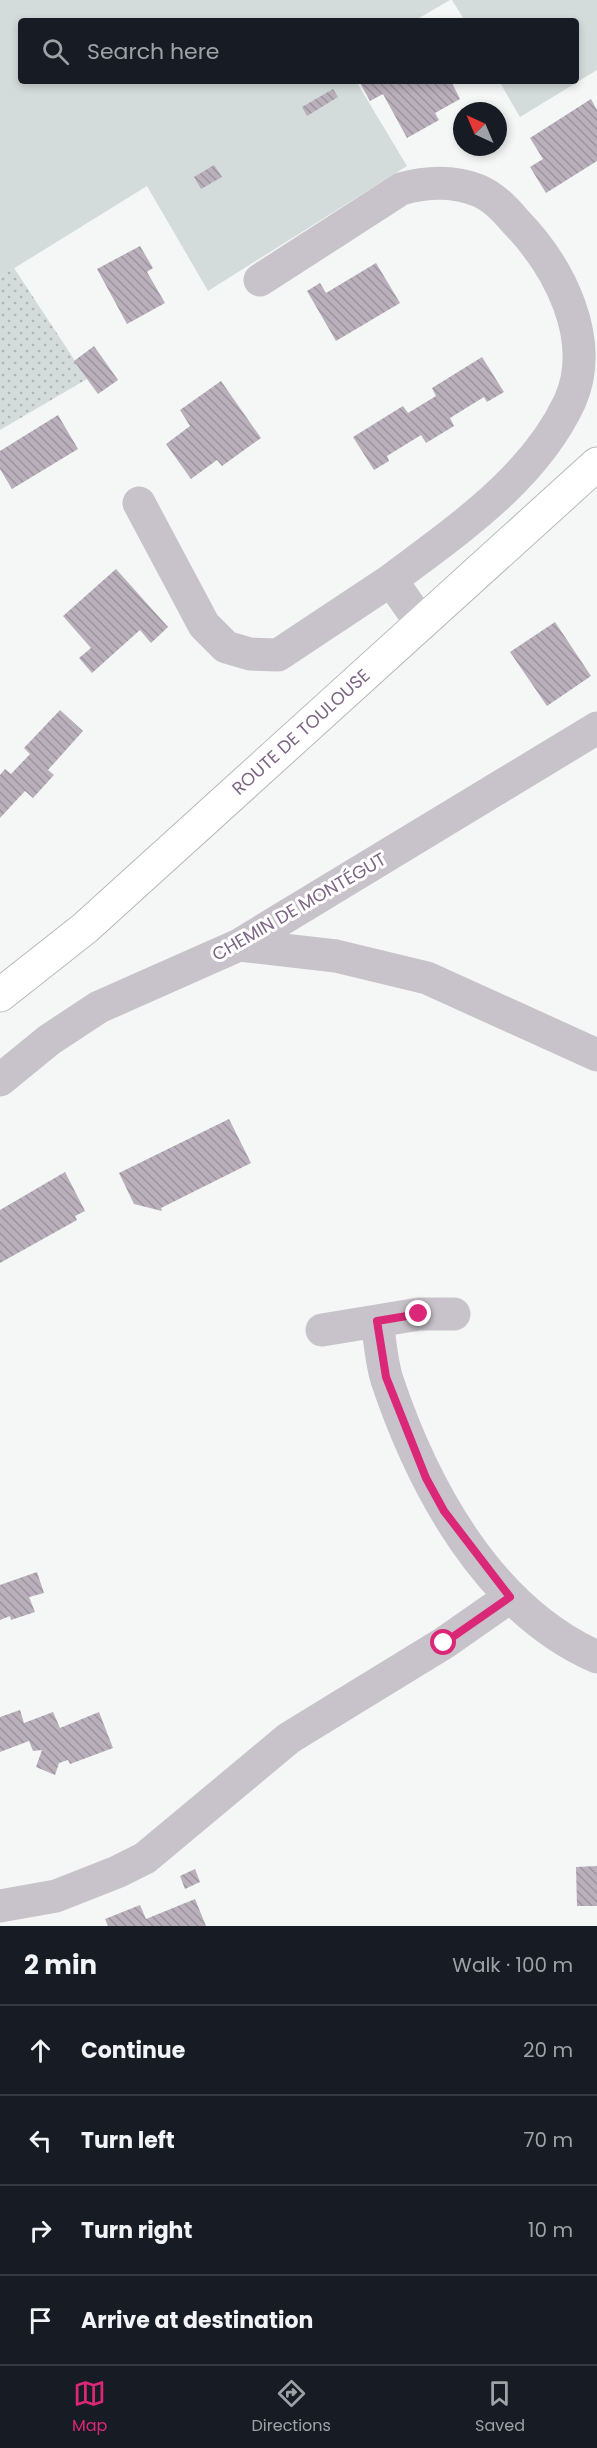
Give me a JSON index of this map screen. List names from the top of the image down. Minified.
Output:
{"streets":{"main road":["ROUTE DE TOULOUSE"],"street":["CHEMIN DE MONTÉGUT"]},"north":"top left","page":{"search":"Search here","heading":["2 min","Walk · 100 m"],"list":[["Continue","20 m"],["Turn left","70 m"],["Turn right","10 m"],"Arrive at destination"],"nav":["Map","Directions","Saved"]}}
